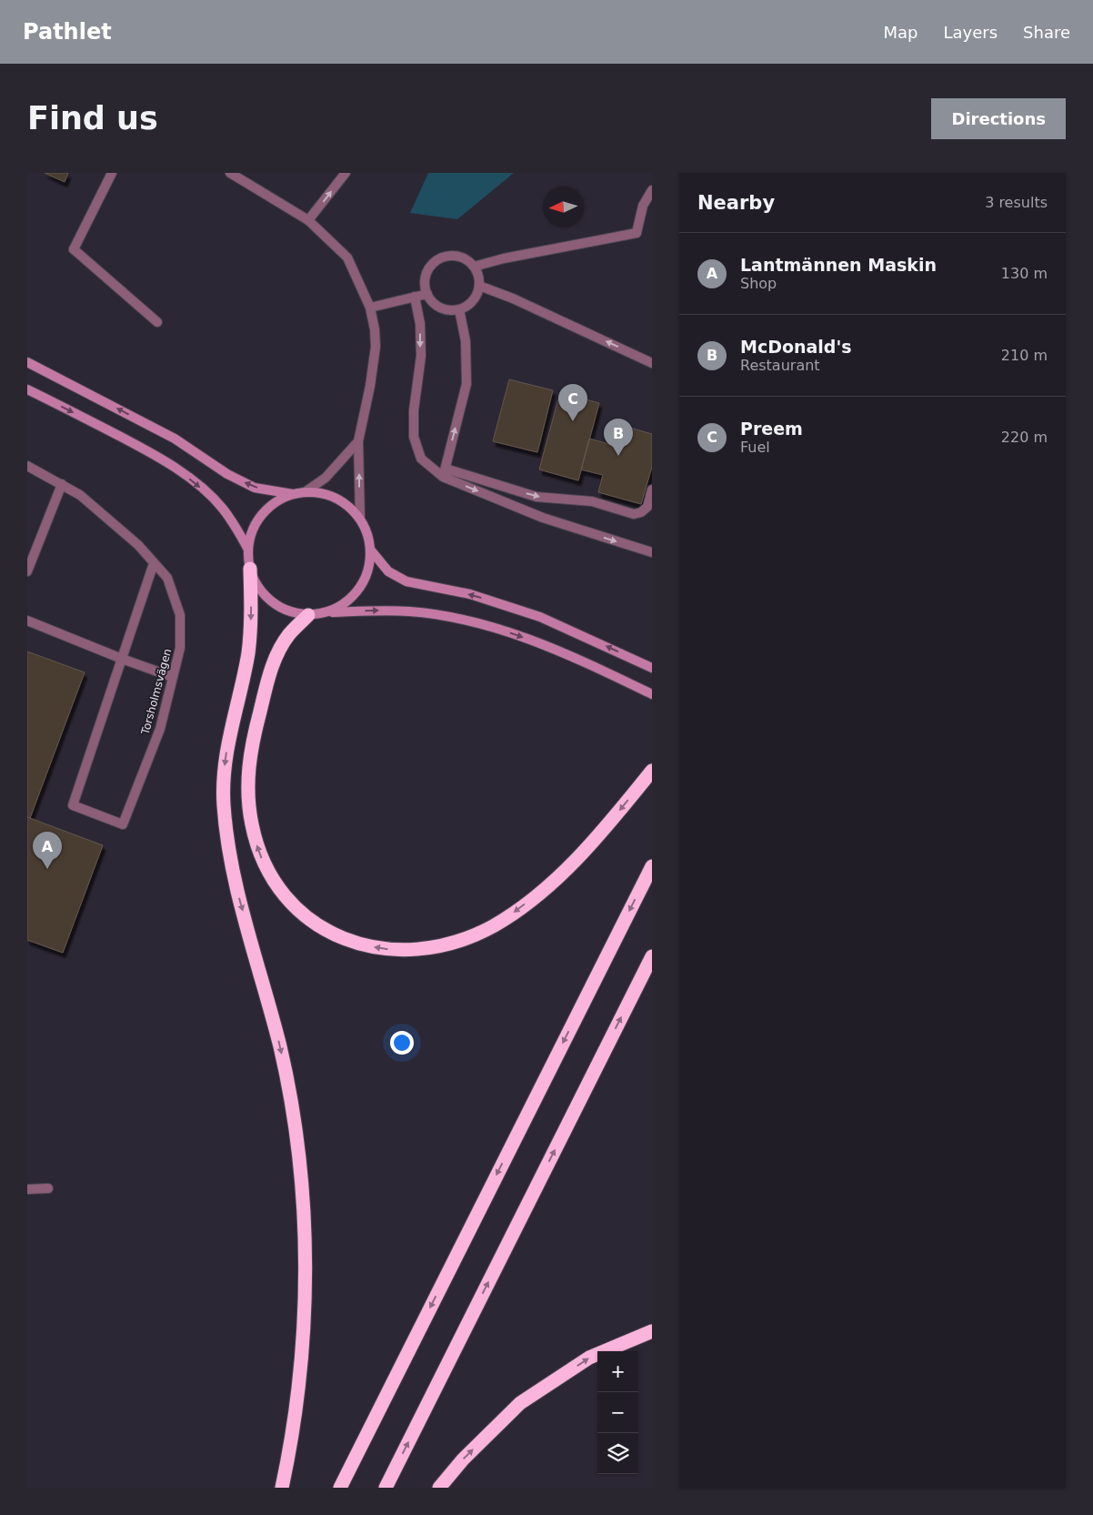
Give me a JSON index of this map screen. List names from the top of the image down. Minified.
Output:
{"streets":{"street":["Torsholmsvägen"]},"north":"left","page":{"header":"Pathlet","nav":["Map","Layers","Share"],"buttons":"Directions","title":"Find us","heading":["Nearby","3 results"],"list":[{"mark":"A","name":"Lantmännen Maskin","note":"Shop","value":"130 m"},{"mark":"B","name":"McDonald's","note":"Restaurant","value":"210 m"},{"mark":"C","name":"Preem","note":"Fuel","value":"220 m"}],"pins":["C","B","A"],"map_buttons":["+","−"]}}
